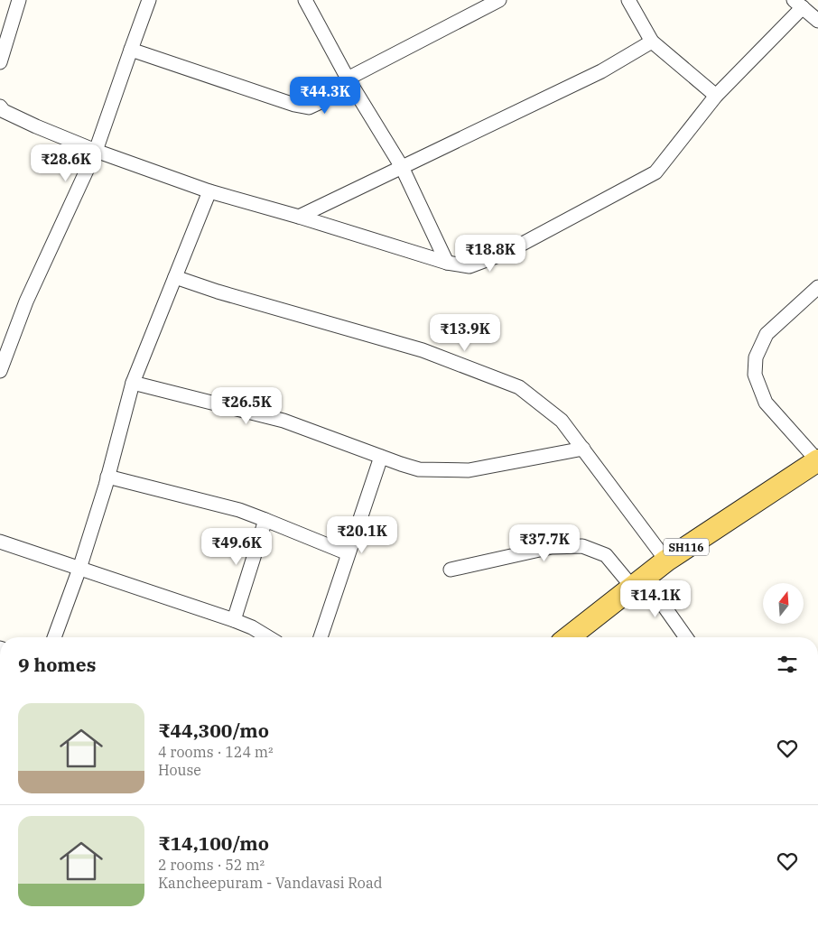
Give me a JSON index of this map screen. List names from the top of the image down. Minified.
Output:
{"streets":{"main road":["SH116"]},"north":"top","page":{"price":["₹44.3K","₹28.6K","₹18.8K","₹13.9K","₹26.5K","₹20.1K","₹37.7K","₹49.6K","₹14.1K"],"heading":"9 homes","list":[{"name":"₹44,300/mo","note":"4 rooms · 124 m² · House"},{"name":"₹14,100/mo","note":"2 rooms · 52 m² · Kancheepuram - Vandavasi Road"}]}}
